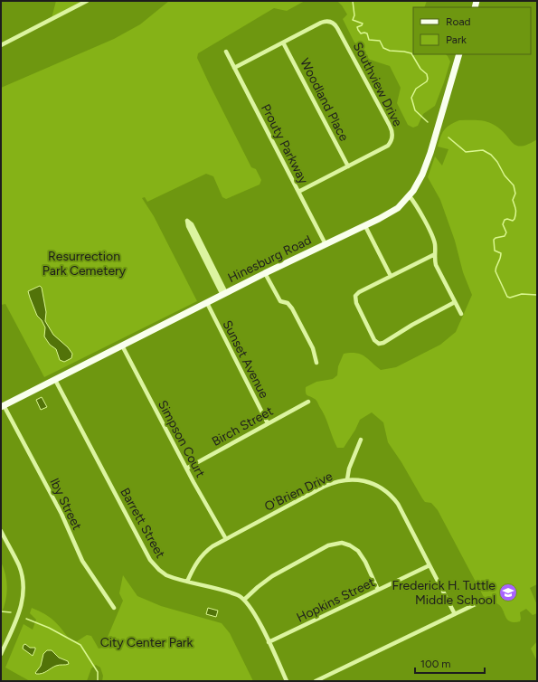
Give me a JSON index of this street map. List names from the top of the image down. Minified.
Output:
{"streets":{"main road":["Hinesburg Road"],"street":["Southview Drive","Woodland Place","Prouty Parkway","Sunset Avenue","Birch Street","Simpson Court","O'Brien Drive","Iby Street","Barrett Street","Hopkins Street"]},"crossings":[["Southview Drive","Woodland Place"],["Southview Drive","Prouty Parkway"],["Prouty Parkway","Hinesburg Road"],["Hinesburg Road","Sunset Avenue"],["Hinesburg Road","Simpson Court"],["Hinesburg Road","Iby Street"],["Hinesburg Road","Barrett Street"],["Sunset Avenue","Birch Street"],["Birch Street","Simpson Court"],["Simpson Court","O'Brien Drive"],["O'Brien Drive","Barrett Street"],["O'Brien Drive","Hopkins Street"]],"parks":["Resurrection Park Cemetery","City Center Park"],"places":{"school or university":["Frederick H. Tuttle Middle School"]},"legend":["Road","Park"],"scale_bar":"100 m"}
